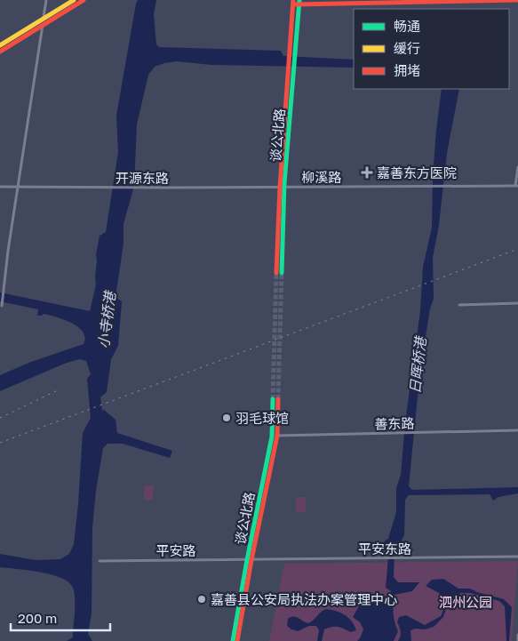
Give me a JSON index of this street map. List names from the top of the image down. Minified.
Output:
{"streets":{"main road":["谈公北路"],"street":["柳溪路","开源东路","善东路","平安东路","平安路"]},"crossings":[["谈公北路","柳溪路"],["谈公北路","开源东路"],["谈公北路","善东路"],["谈公北路","平安东路"],["谈公北路","平安路"],["柳溪路","开源东路"],["平安东路","平安路"]],"water":["小寺桥港","日晖桥港"],"parks":["泗州公园"],"places":{"health":["嘉善东方医院"],"other":["羽毛球馆","嘉善县公安局执法办案管理中心"]},"legend":["畅通","缓行","拥堵"],"scale_bar":"200 m"}
